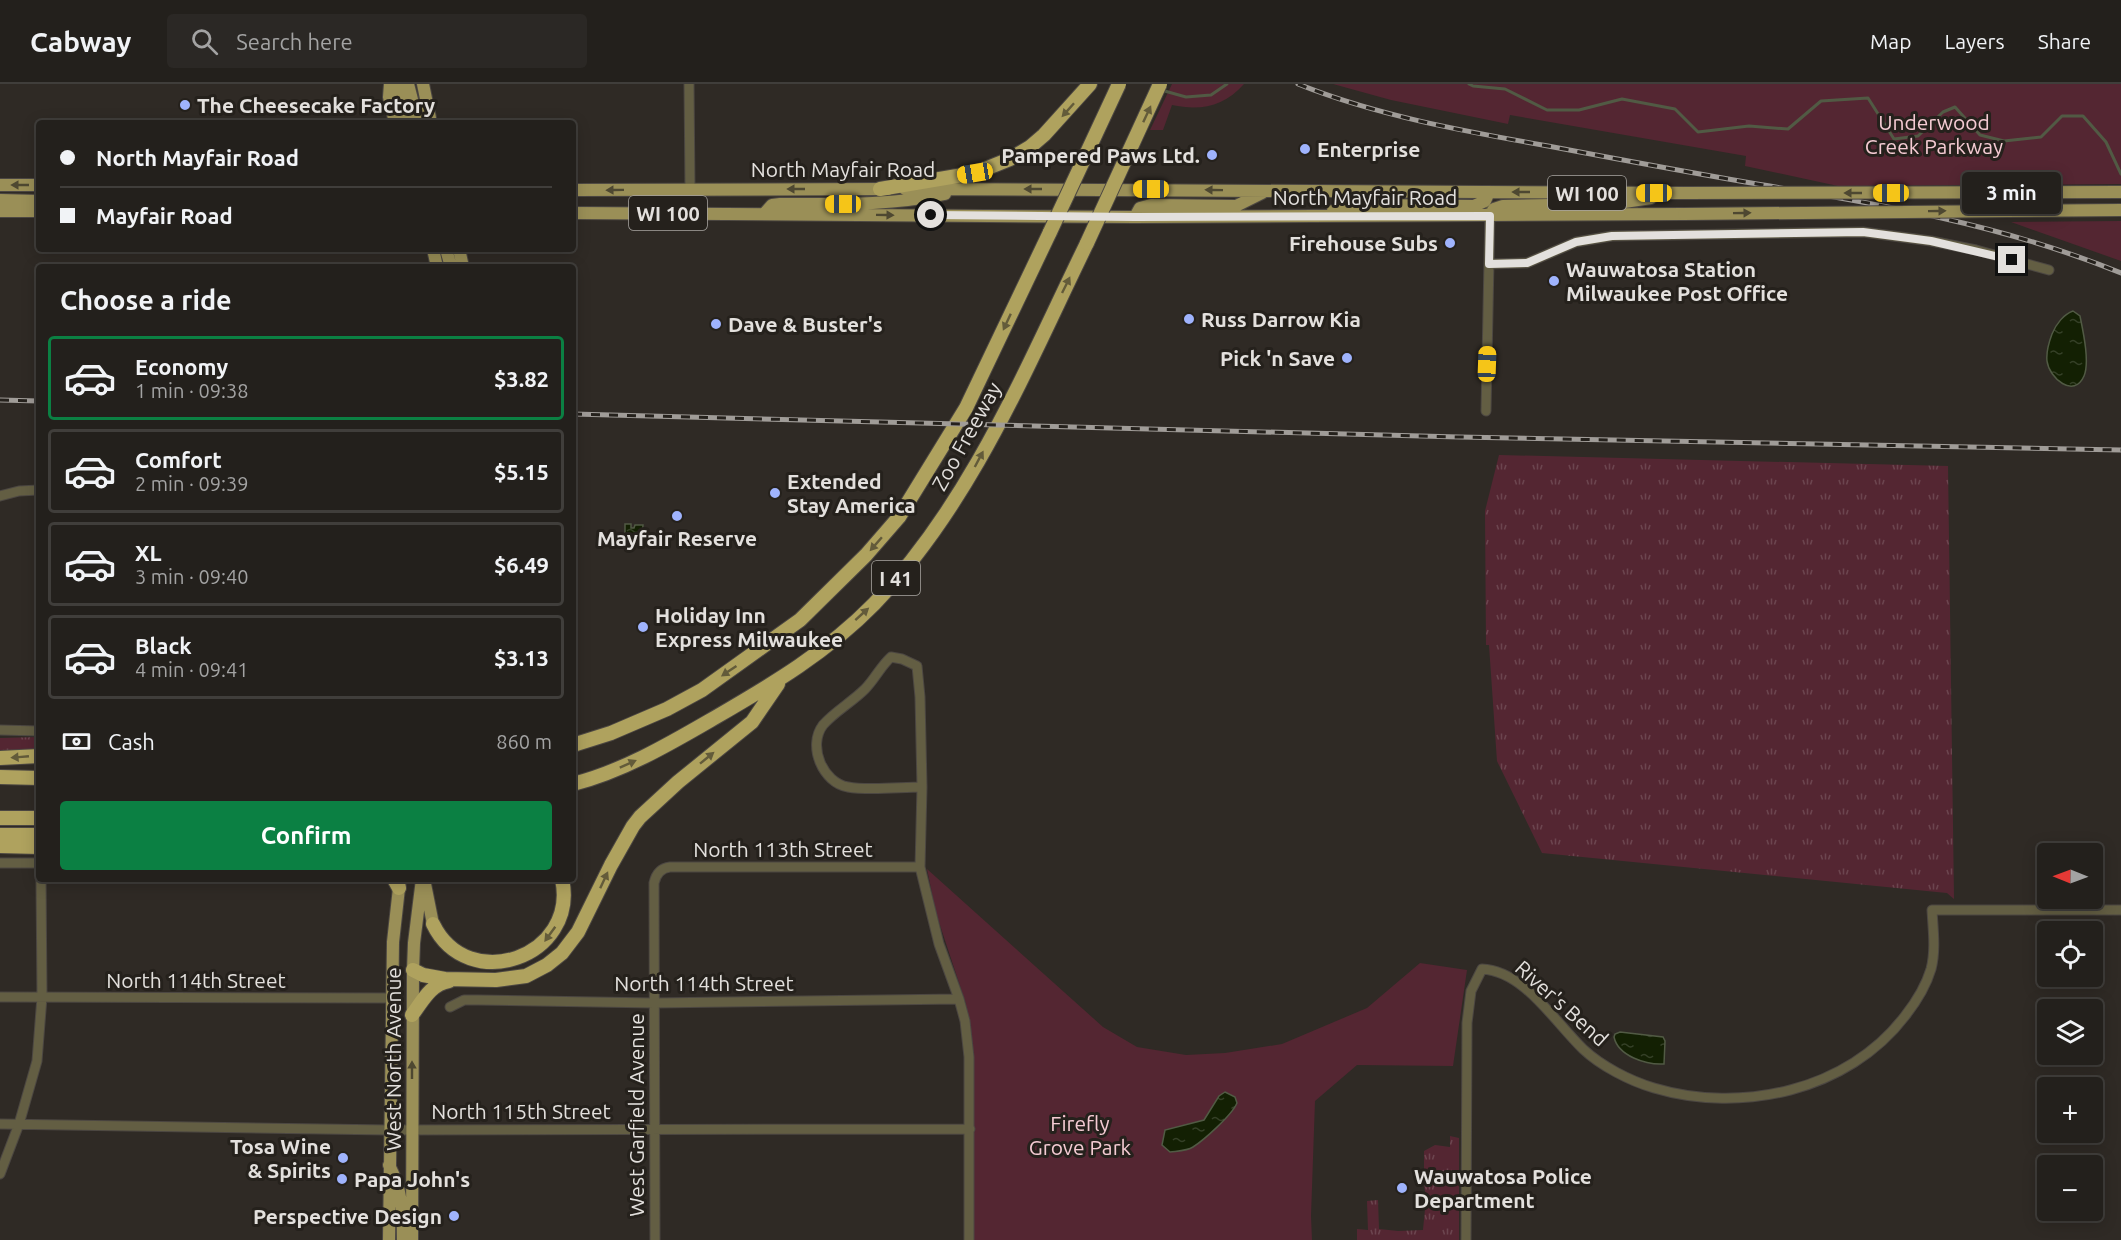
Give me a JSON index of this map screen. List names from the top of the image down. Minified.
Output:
{"streets":{"highway":["Zoo Freeway","I 41"],"main road":["North Mayfair Road","WI 100","West North Avenue"],"street":["North 113th Street","North 114th Street","River's Bend","North 115th Street","West Garfield Avenue"]},"crossings":[["North 113th Street","West Garfield Avenue"],["North 114th Street","West North Avenue"],["North 114th Street","West Garfield Avenue"],["West North Avenue","North 115th Street"],["North 115th Street","West Garfield Avenue"]],"parks":["Underwood Creek Parkway","Firefly Grove Park"],"places":["The Cheesecake Factory","Enterprise","Pampered Paws Ltd.","Firehouse Subs","Wauwatosa Station Milwaukee Post Office","Russ Darrow Kia","Dave & Buster's","Pick 'n Save","Extended Stay America","Mayfair Reserve","Holiday Inn Express Milwaukee","Tosa Wine & Spirits","Papa John's","Wauwatosa Police Department","Perspective Design"],"north":"left","page":{"header":"Cabway","search":"Search here","nav":["Map","Layers","Share"],"banner":["North Mayfair Road","Mayfair Road"],"bubble":"3 min","heading":"Choose a ride","list":[{"name":"Economy","note":"1 min · 09:38","value":"$3.82"},{"name":"Comfort","note":"2 min · 09:39","value":"$5.15"},{"name":"XL","note":"3 min · 09:40","value":"$6.49"},{"name":"Black","note":"4 min · 09:41","value":"$3.13"}],"pay":["Cash","860 m"],"buttons":"Confirm","map_buttons":["+","−"]}}
